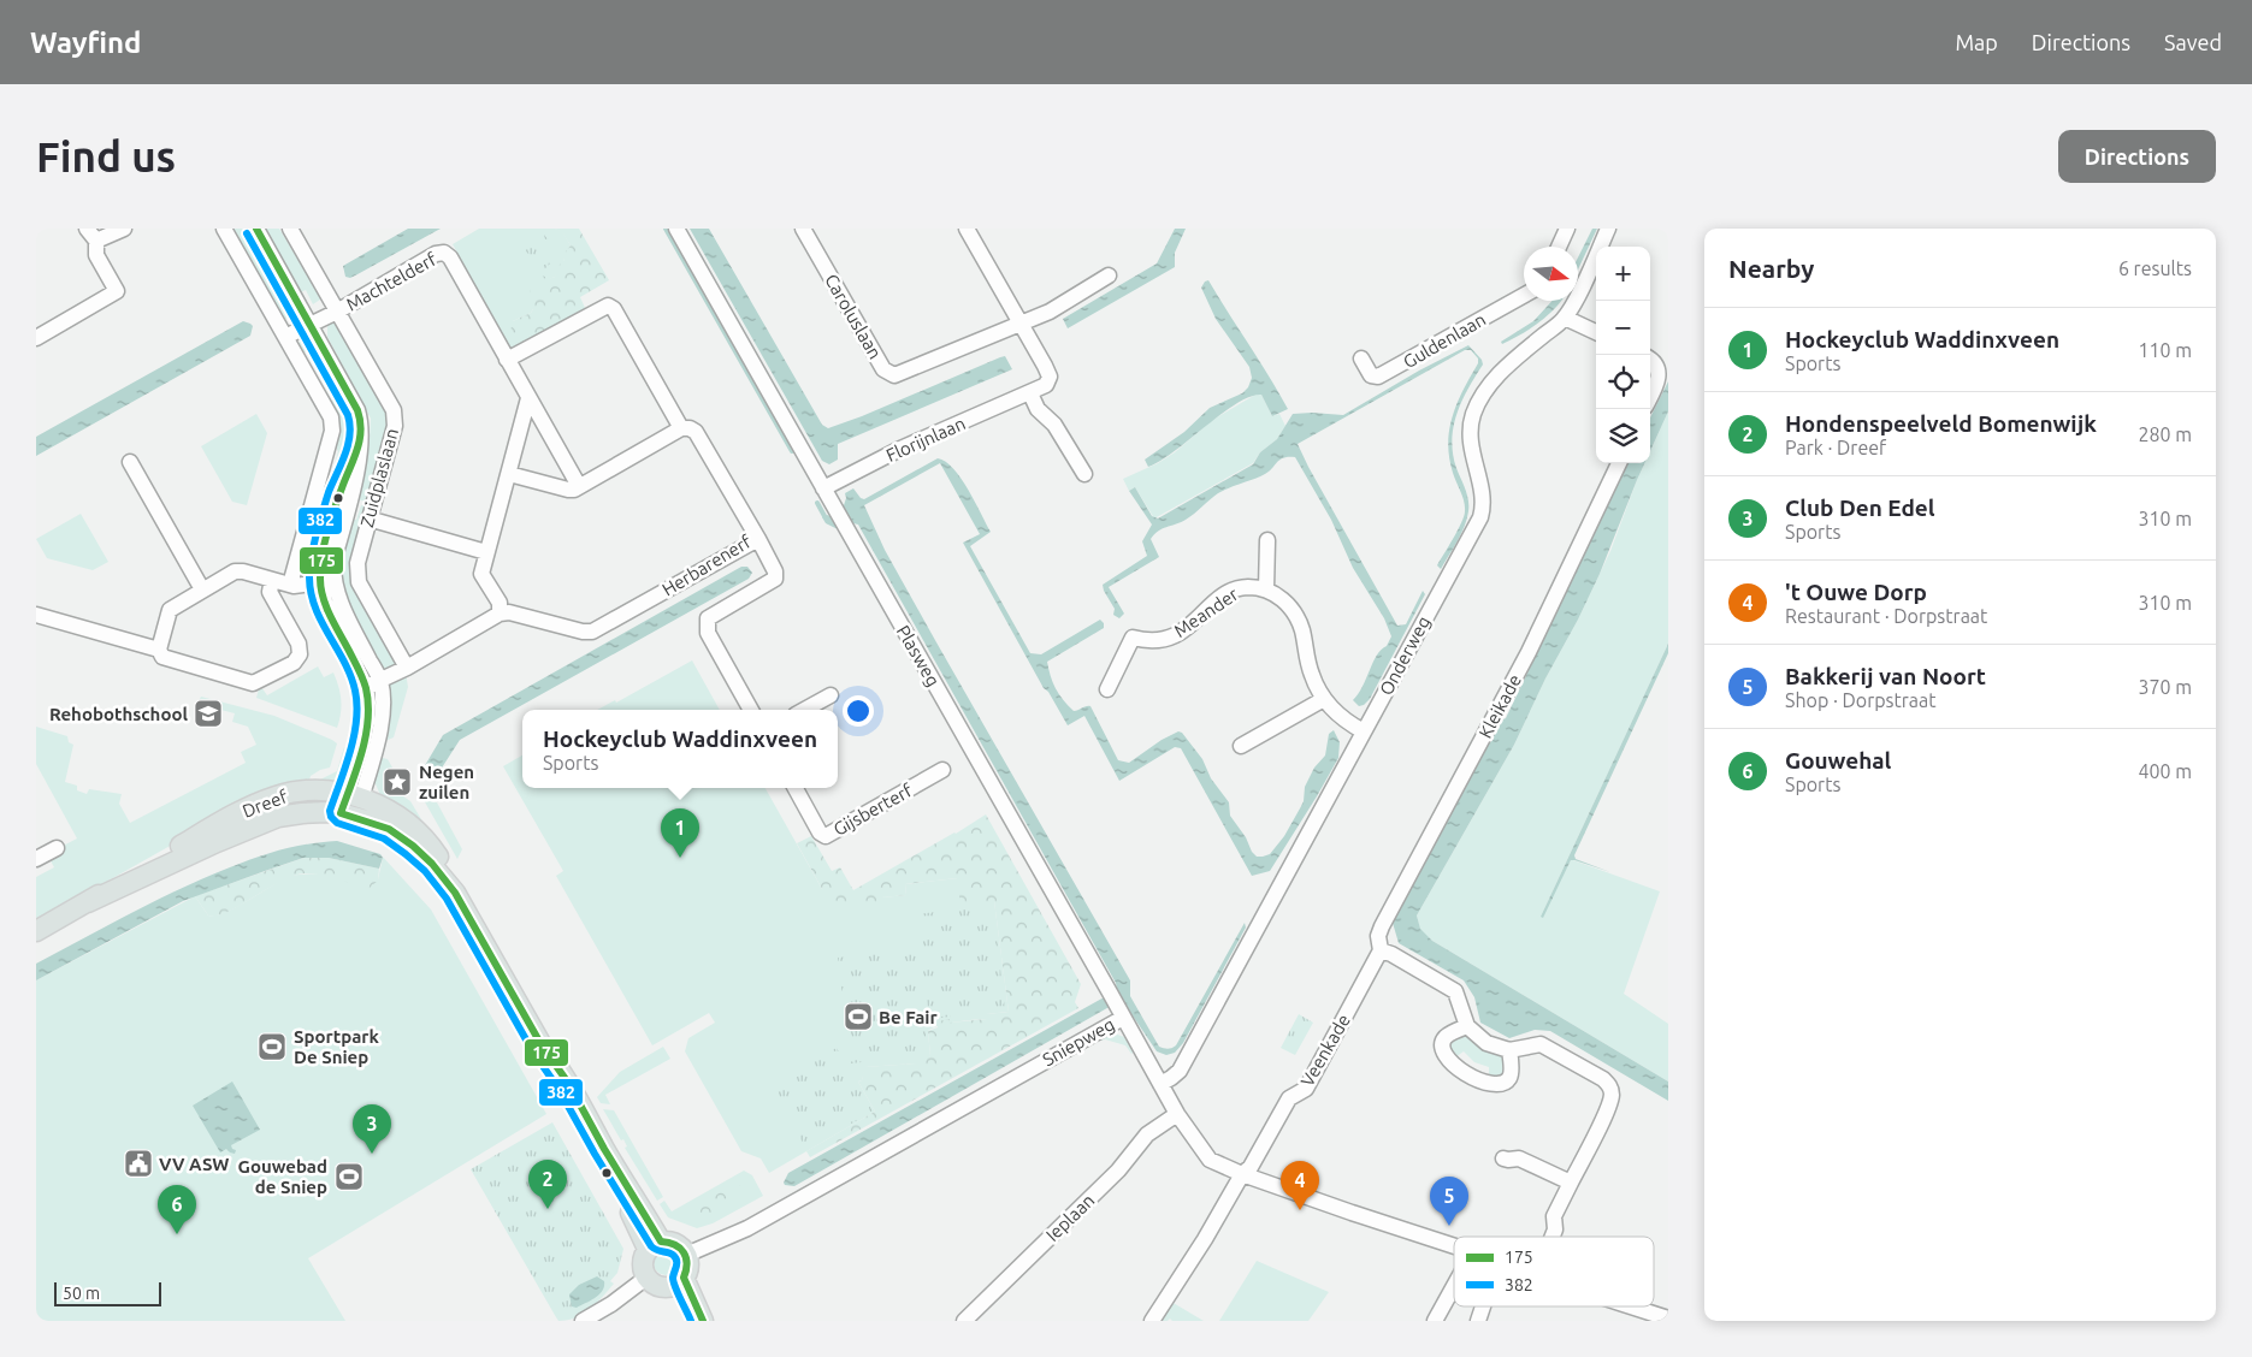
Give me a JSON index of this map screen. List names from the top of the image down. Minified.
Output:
{"streets":{"main road":["Dreef"],"street":["Machtelderf","Caroluslaan","Guldenlaan","Florijnlaan","Zuidplaslaan","Herbarenerf","Meander","Plasweg","Onderweg","Kleikade","Gijsberterf","Sniepweg","Veenkade","Ieplaan"]},"crossings":[["Machtelderf","Zuidplaslaan"],["Machtelderf","Herbarenerf"],["Caroluslaan","Florijnlaan"],["Florijnlaan","Plasweg"],["Zuidplaslaan","Dreef"],["Meander","Onderweg"],["Plasweg","Onderweg"],["Plasweg","Sniepweg"],["Plasweg","Veenkade"],["Plasweg","Ieplaan"],["Kleikade","Veenkade"],["Dreef","Sniepweg"]],"places":{"school or university":["Rehobothschool"],"place":["Negen zuilen"],"sports":["Be Fair","Sportpark De Sniep","Gouwebad de Sniep"],"public building":["VV ASW"]},"lines":["transit line 175","transit line 382"],"legend":["175","382"],"scale_bar":"50 m","north":"right","page":{"header":"Wayfind","nav":["Map","Directions","Saved"],"buttons":"Directions","title":"Find us","heading":["Nearby","6 results"],"map_buttons":["+","−"],"list":[{"mark":"1","name":"Hockeyclub Waddinxveen","note":"Sports","value":"110 m"},{"mark":"2","name":"Hondenspeelveld Bomenwijk","note":"Park · Dreef","value":"280 m"},{"mark":"3","name":"Club Den Edel","note":"Sports","value":"310 m"},{"mark":"4","name":"'t Ouwe Dorp","note":"Restaurant · Dorpstraat","value":"310 m"},{"mark":"5","name":"Bakkerij van Noort","note":"Shop · Dorpstraat","value":"370 m"},{"mark":"6","name":"Gouwehal","note":"Sports","value":"400 m"}],"popup":["Hockeyclub Waddinxveen","Sports"],"pins":["1","3","2","4","5","6"],"scale":"50 m"}}
